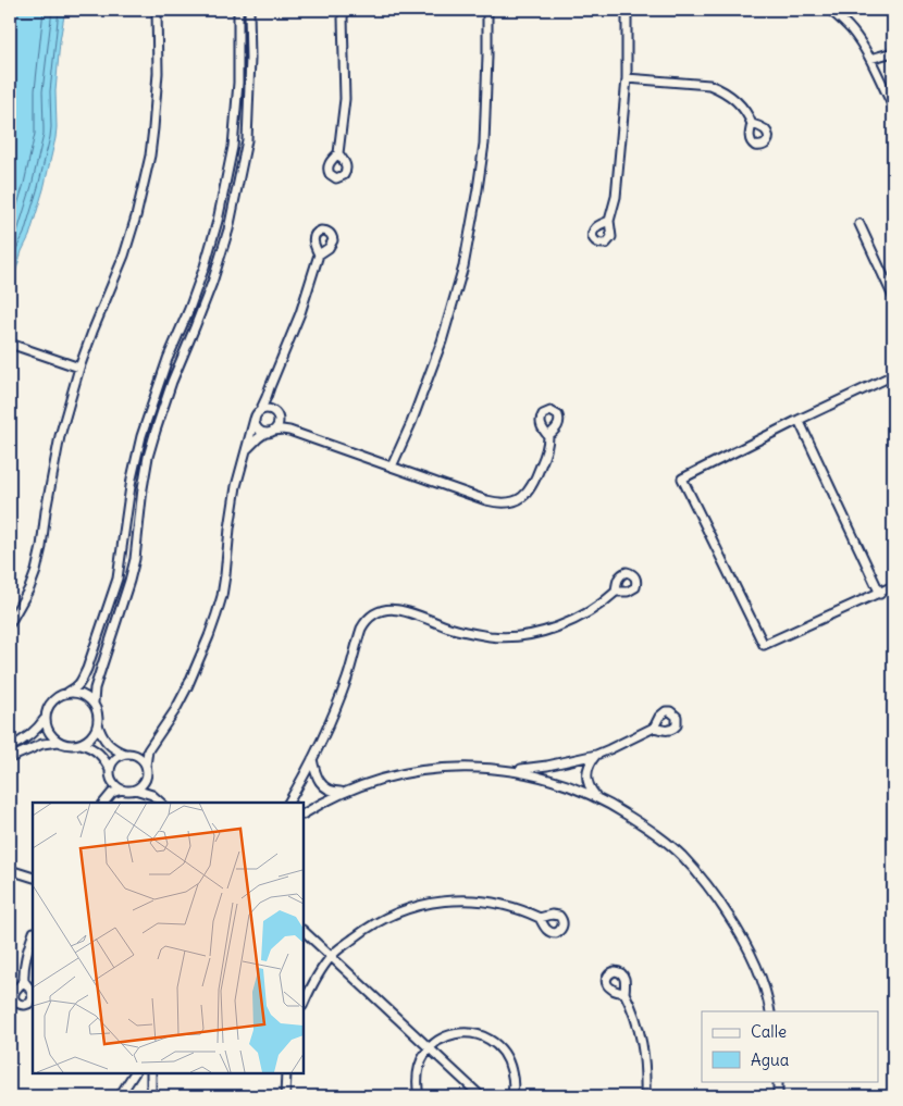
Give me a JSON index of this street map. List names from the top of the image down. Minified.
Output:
{"legend":["Calle","Agua"]}
